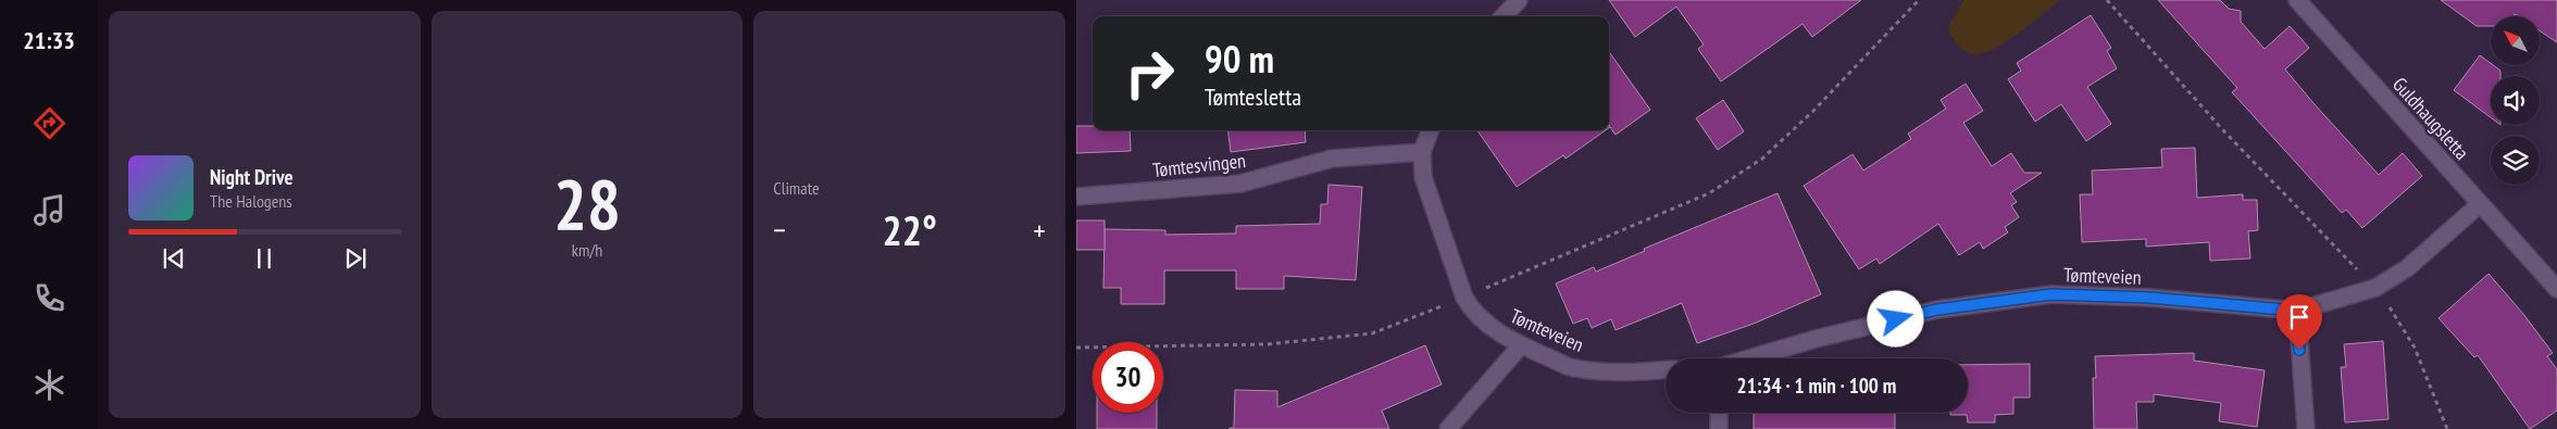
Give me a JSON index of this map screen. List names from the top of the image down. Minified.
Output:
{"streets":{"street":["Guldhaugsletta","Tømtesvingen","Tømteveien"]},"crossings":[["Guldhaugsletta","Tømteveien"],["Tømtesvingen","Tømteveien"]],"north":"top left","page":{"tabs":"21:33","tile":[["28","km/h"],"Climate"],"turn":["90 m","Tømtesletta"],"song":["Night Drive","The Halogens"],"heat":["−","22°","+"],"limit":"30","trip":"21:34 · 1 min · 100 m"}}
